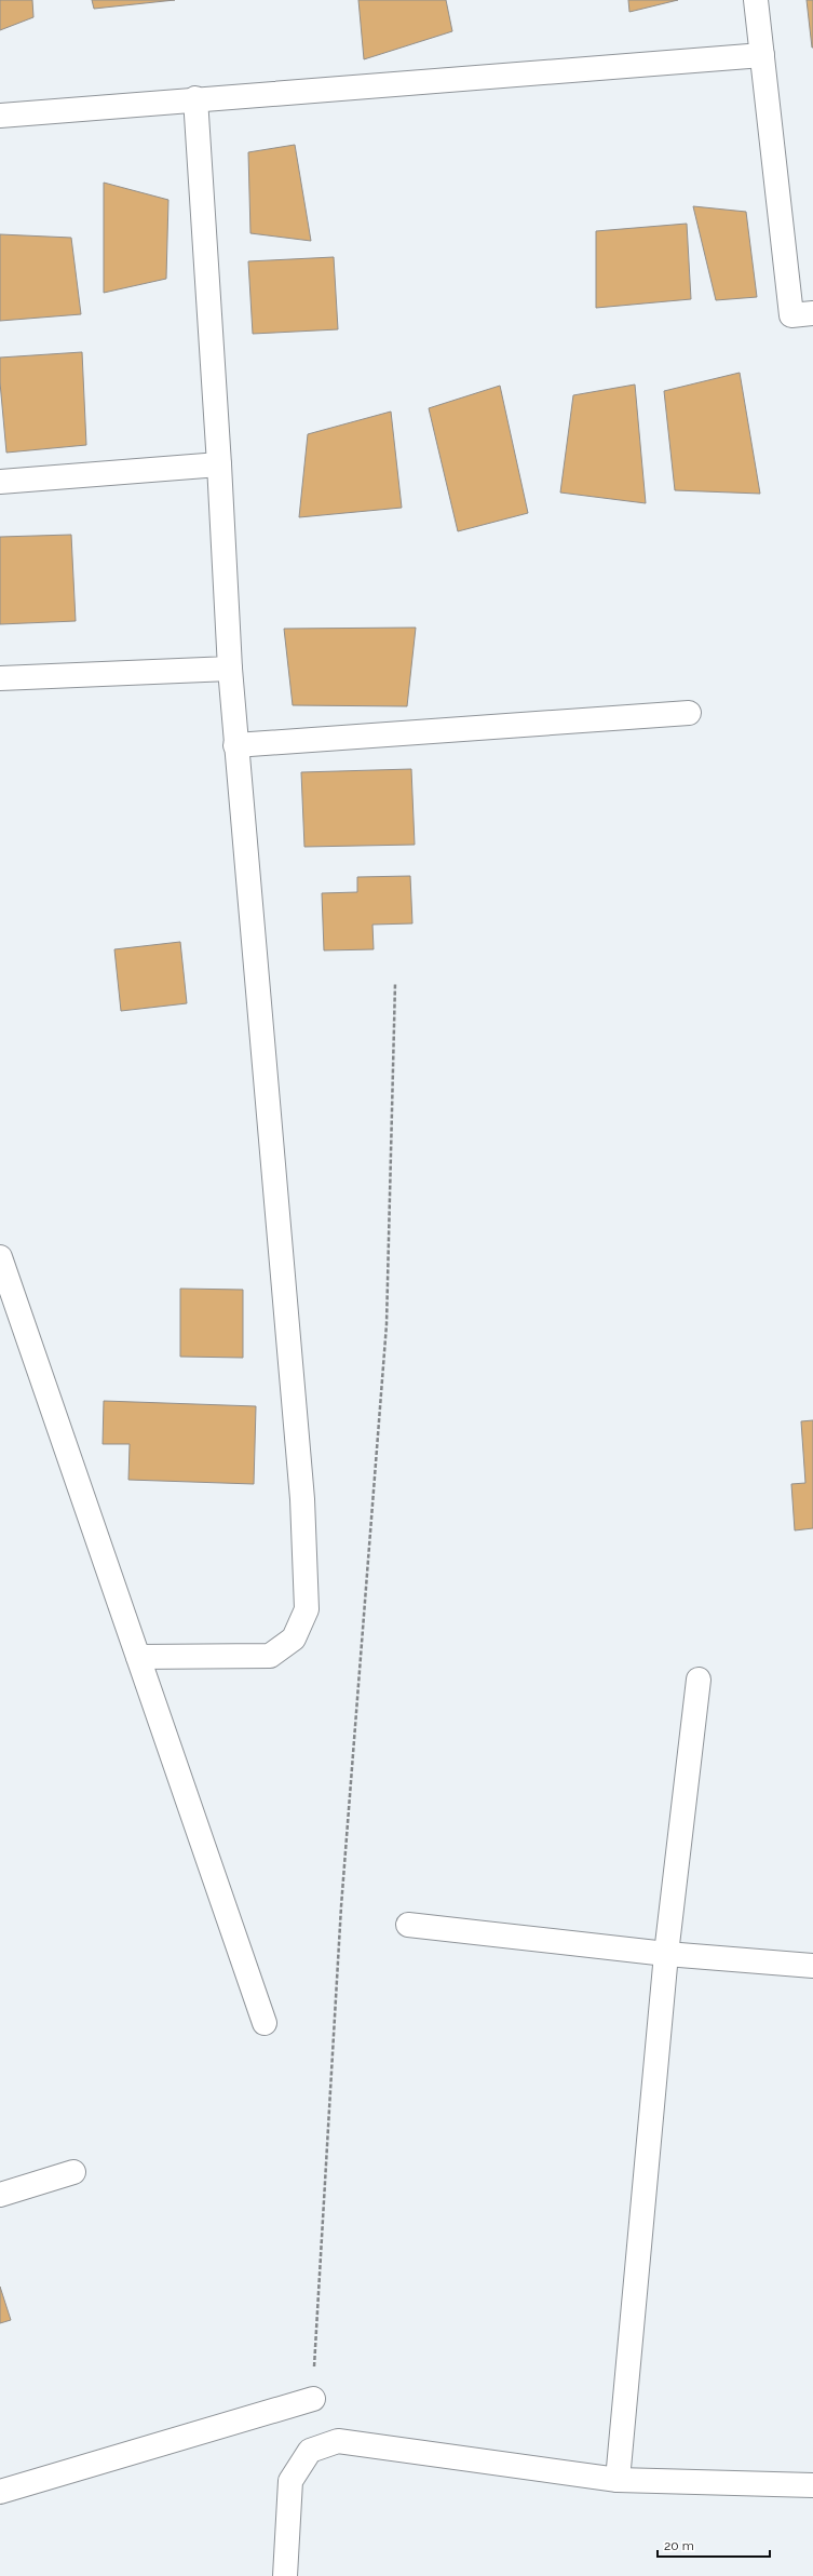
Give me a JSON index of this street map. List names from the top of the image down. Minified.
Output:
{"scale_bar":"20 m"}
